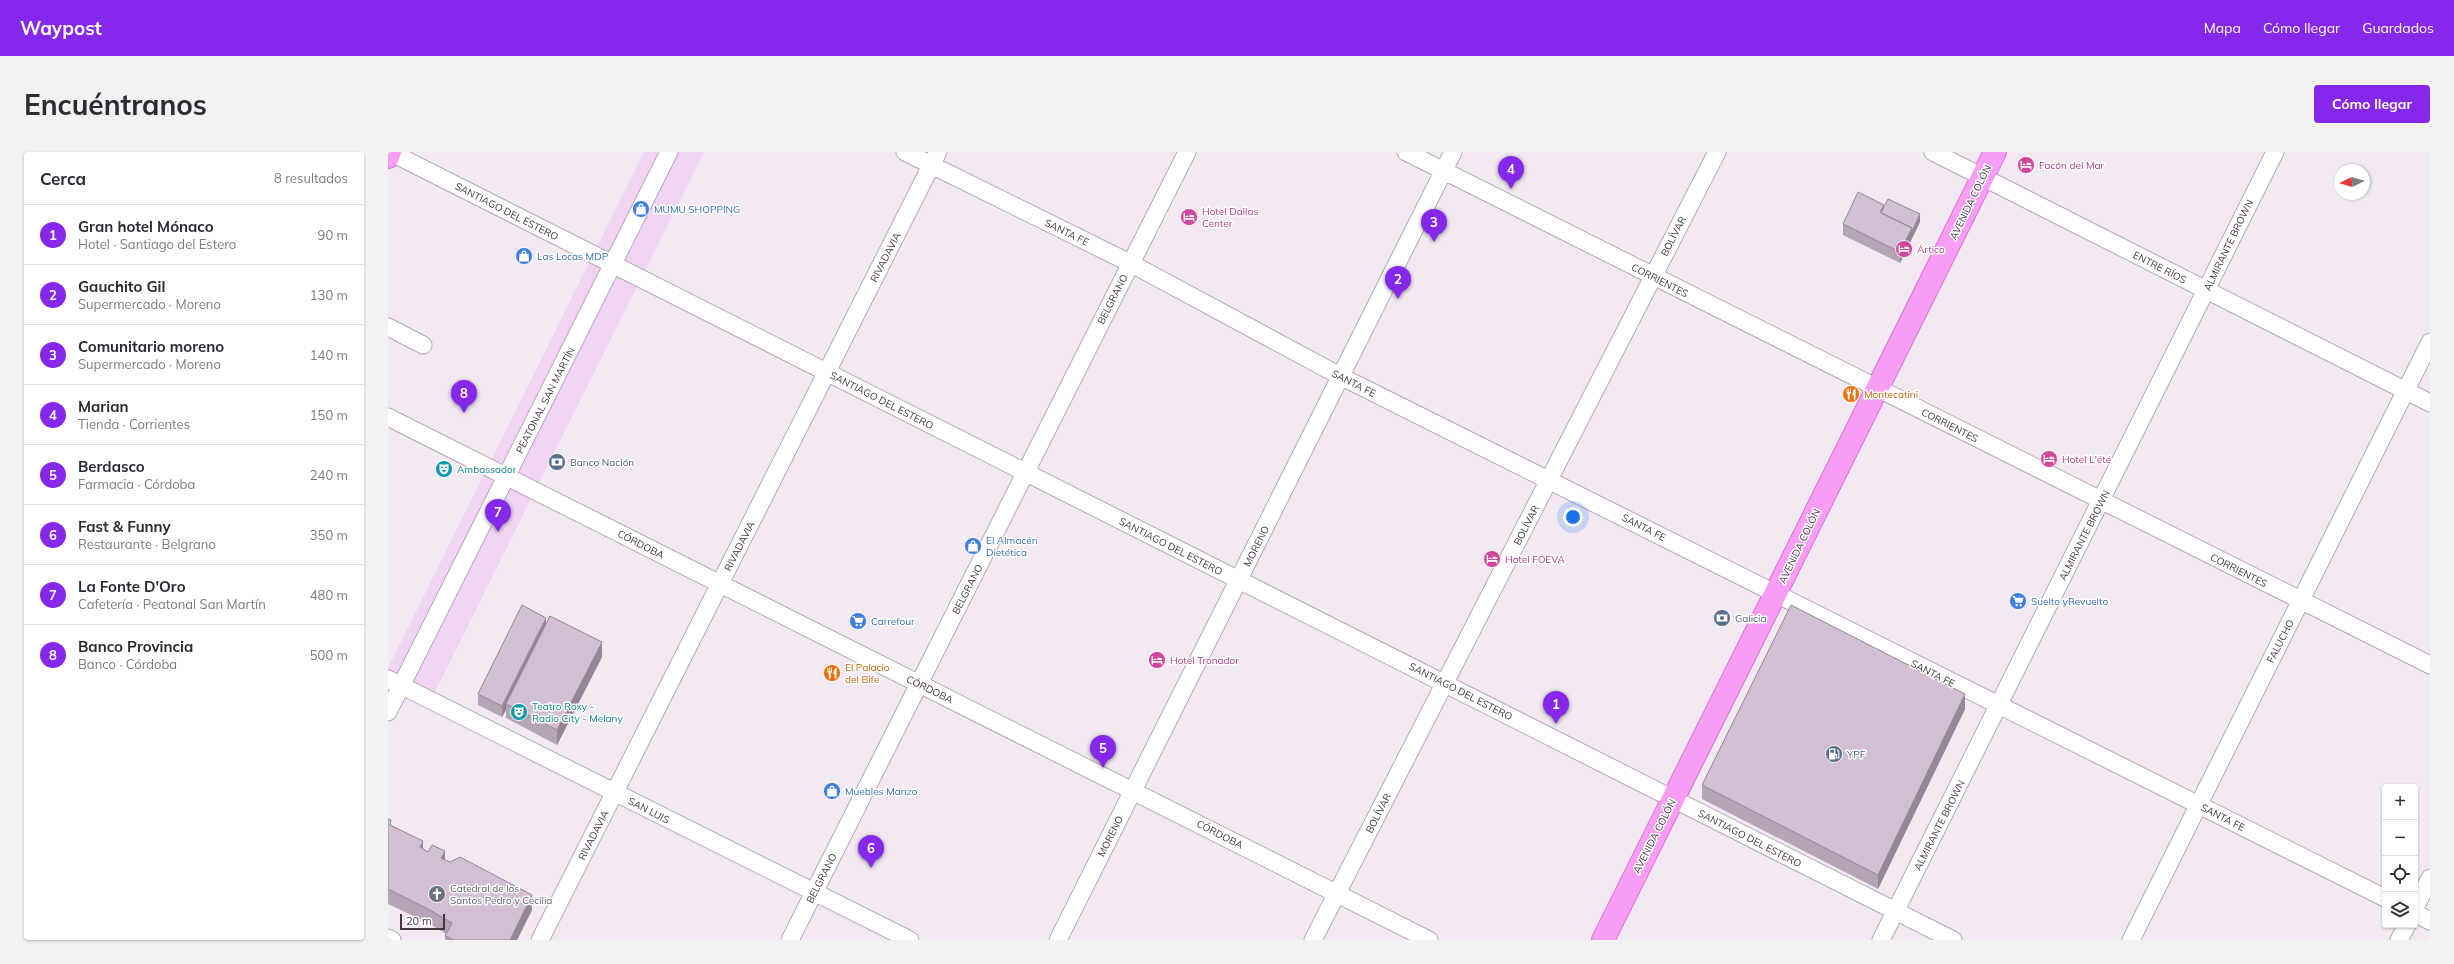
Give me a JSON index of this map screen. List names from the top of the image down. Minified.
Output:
{"streets":{"main road":["AVENIDA COLÓN"],"street":["SANTIAGO DEL ESTERO","SANTA FE","BOLÍVAR","ALMIRANTE BROWN","RIVADAVIA","ENTRE RÍOS","CORRIENTES","BELGRANO","PEATONAL SAN MARTÍN","CÓRDOBA","MORENO","FALUCHO","SAN LUIS"]},"crossings":[["AVENIDA COLÓN","SANTIAGO DEL ESTERO"],["AVENIDA COLÓN","SANTA FE"],["AVENIDA COLÓN","ENTRE RÍOS"],["AVENIDA COLÓN","CORRIENTES"],["SANTIAGO DEL ESTERO","BOLÍVAR"],["SANTIAGO DEL ESTERO","ALMIRANTE BROWN"],["SANTIAGO DEL ESTERO","RIVADAVIA"],["SANTIAGO DEL ESTERO","BELGRANO"],["SANTIAGO DEL ESTERO","PEATONAL SAN MARTÍN"],["SANTIAGO DEL ESTERO","MORENO"],["SANTA FE","BOLÍVAR"],["SANTA FE","ALMIRANTE BROWN"],["SANTA FE","RIVADAVIA"],["SANTA FE","BELGRANO"],["SANTA FE","MORENO"],["SANTA FE","FALUCHO"],["BOLÍVAR","CORRIENTES"],["BOLÍVAR","CÓRDOBA"],["ALMIRANTE BROWN","ENTRE RÍOS"],["ALMIRANTE BROWN","CORRIENTES"],["RIVADAVIA","CÓRDOBA"],["RIVADAVIA","SAN LUIS"],["ENTRE RÍOS","FALUCHO"],["CORRIENTES","MORENO"],["CORRIENTES","FALUCHO"],["BELGRANO","CÓRDOBA"],["BELGRANO","SAN LUIS"],["PEATONAL SAN MARTÍN","CÓRDOBA"],["PEATONAL SAN MARTÍN","SAN LUIS"],["CÓRDOBA","MORENO"]],"places":{"hotel":["Facón del Mar","Hotel Dallas Center","Ártico","Hotel L'été","Hotel FOEVA","Hotel Tronador"],"shop":["MUMU SHOPPING","Las Locas MDP","El Almacén Dietética","Muebles Manzo"],"restaurant":["Montecatini","El Palacio del Bife"],"bank":["Banco Nación","Galicia"],"theatre":["Ambassador","Teatro Roxy - Radio City - Melany"],"supermarket":["Suelto yRevuelto","Carrefour"],"fuel station":["YPF"],"church":["Catedral de los Santos Pedro y Cecilia"]},"scale_bar":"20 m","north":"left","page":{"header":"Waypost","nav":["Mapa","Cómo llegar","Guardados"],"buttons":"Cómo llegar","title":"Encuéntranos","heading":["Cerca","8 resultados"],"pins":["4","3","2","8","7","1","5","6"],"list":[{"mark":"1","name":"Gran hotel Mónaco","note":"Hotel · Santiago del Estero","value":"90 m"},{"mark":"2","name":"Gauchito Gil","note":"Supermercado · Moreno","value":"130 m"},{"mark":"3","name":"Comunitario moreno","note":"Supermercado · Moreno","value":"140 m"},{"mark":"4","name":"Marian","note":"Tienda · Corrientes","value":"150 m"},{"mark":"5","name":"Berdasco","note":"Farmacia · Córdoba","value":"240 m"},{"mark":"6","name":"Fast & Funny","note":"Restaurante · Belgrano","value":"350 m"},{"mark":"7","name":"La Fonte D'Oro","note":"Cafetería · Peatonal San Martín","value":"480 m"},{"mark":"8","name":"Banco Provincia","note":"Banco · Córdoba","value":"500 m"}],"map_buttons":["+","−"],"scale":"20 m"}}
